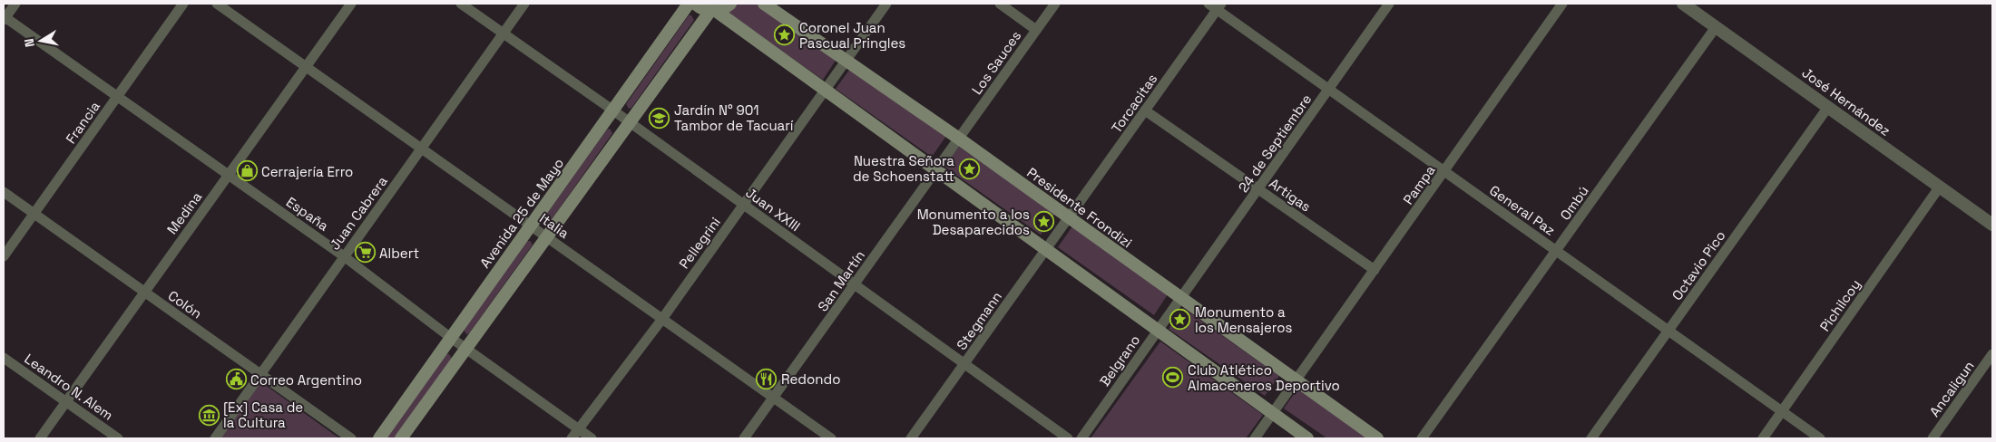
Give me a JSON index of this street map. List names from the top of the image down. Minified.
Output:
{"streets":{"main road":["Presidente Frondizi","Avenida 25 de Mayo"],"street":["Los Sauces","José Hernández","Torcacitas","Francia","24 de Septiembre","Pampa","Artigas","Ombú","Juan XXIII","General Paz","Medina","Juan Cabrera","España","Italia","Pellegrini","Octavio Pico","San Martín","Colón","Pichilcoy","Stegmann","Belgrano","Leandro N. Alem","Ancaligun"]},"crossings":[["Los Sauces","Presidente Frondizi"],["Los Sauces","San Martín"],["José Hernández","Ombú"],["José Hernández","Octavio Pico"],["José Hernández","Pichilcoy"],["Torcacitas","Artigas"],["Torcacitas","Presidente Frondizi"],["Torcacitas","General Paz"],["Torcacitas","Stegmann"],["Francia","España"],["Francia","Colón"],["24 de Septiembre","Artigas"],["24 de Septiembre","Presidente Frondizi"],["24 de Septiembre","General Paz"],["24 de Septiembre","Belgrano"],["Pampa","Artigas"],["Pampa","Presidente Frondizi"],["Pampa","General Paz"],["Ombú","General Paz"],["Presidente Frondizi","Pellegrini"],["Presidente Frondizi","San Martín"],["Presidente Frondizi","Stegmann"],["Presidente Frondizi","Belgrano"],["Juan XXIII","Juan Cabrera"],["Juan XXIII","Avenida 25 de Mayo"],["Juan XXIII","Pellegrini"],["Juan XXIII","San Martín"],["Juan XXIII","Stegmann"],["General Paz","Octavio Pico"],["General Paz","Pichilcoy"],["Medina","España"],["Medina","Italia"],["Medina","Colón"],["Medina","Leandro N. Alem"],["Juan Cabrera","España"],["Juan Cabrera","Italia"],["Juan Cabrera","Colón"],["Avenida 25 de Mayo","España"],["Avenida 25 de Mayo","Italia"],["España","Pellegrini"],["Italia","Pellegrini"],["Italia","San Martín"]],"places":{"place":["Coronel Juan Pascual Pringles","Nuestra Señora de Schoenstatt","Monumento a los Desaparecidos","Monumento a los Mensajeros"],"school or university":["Jardín N° 901 Tambor de Tacuarí"],"shop":["Cerrajería Erro"],"supermarket":["Albert"],"sports":["Club Atlético Almaceneros Deportivo"],"restaurant":["Redondo"],"public building":["Correo Argentino"],"museum":["[Ex] Casa de la Cultura"]},"north":"left"}
